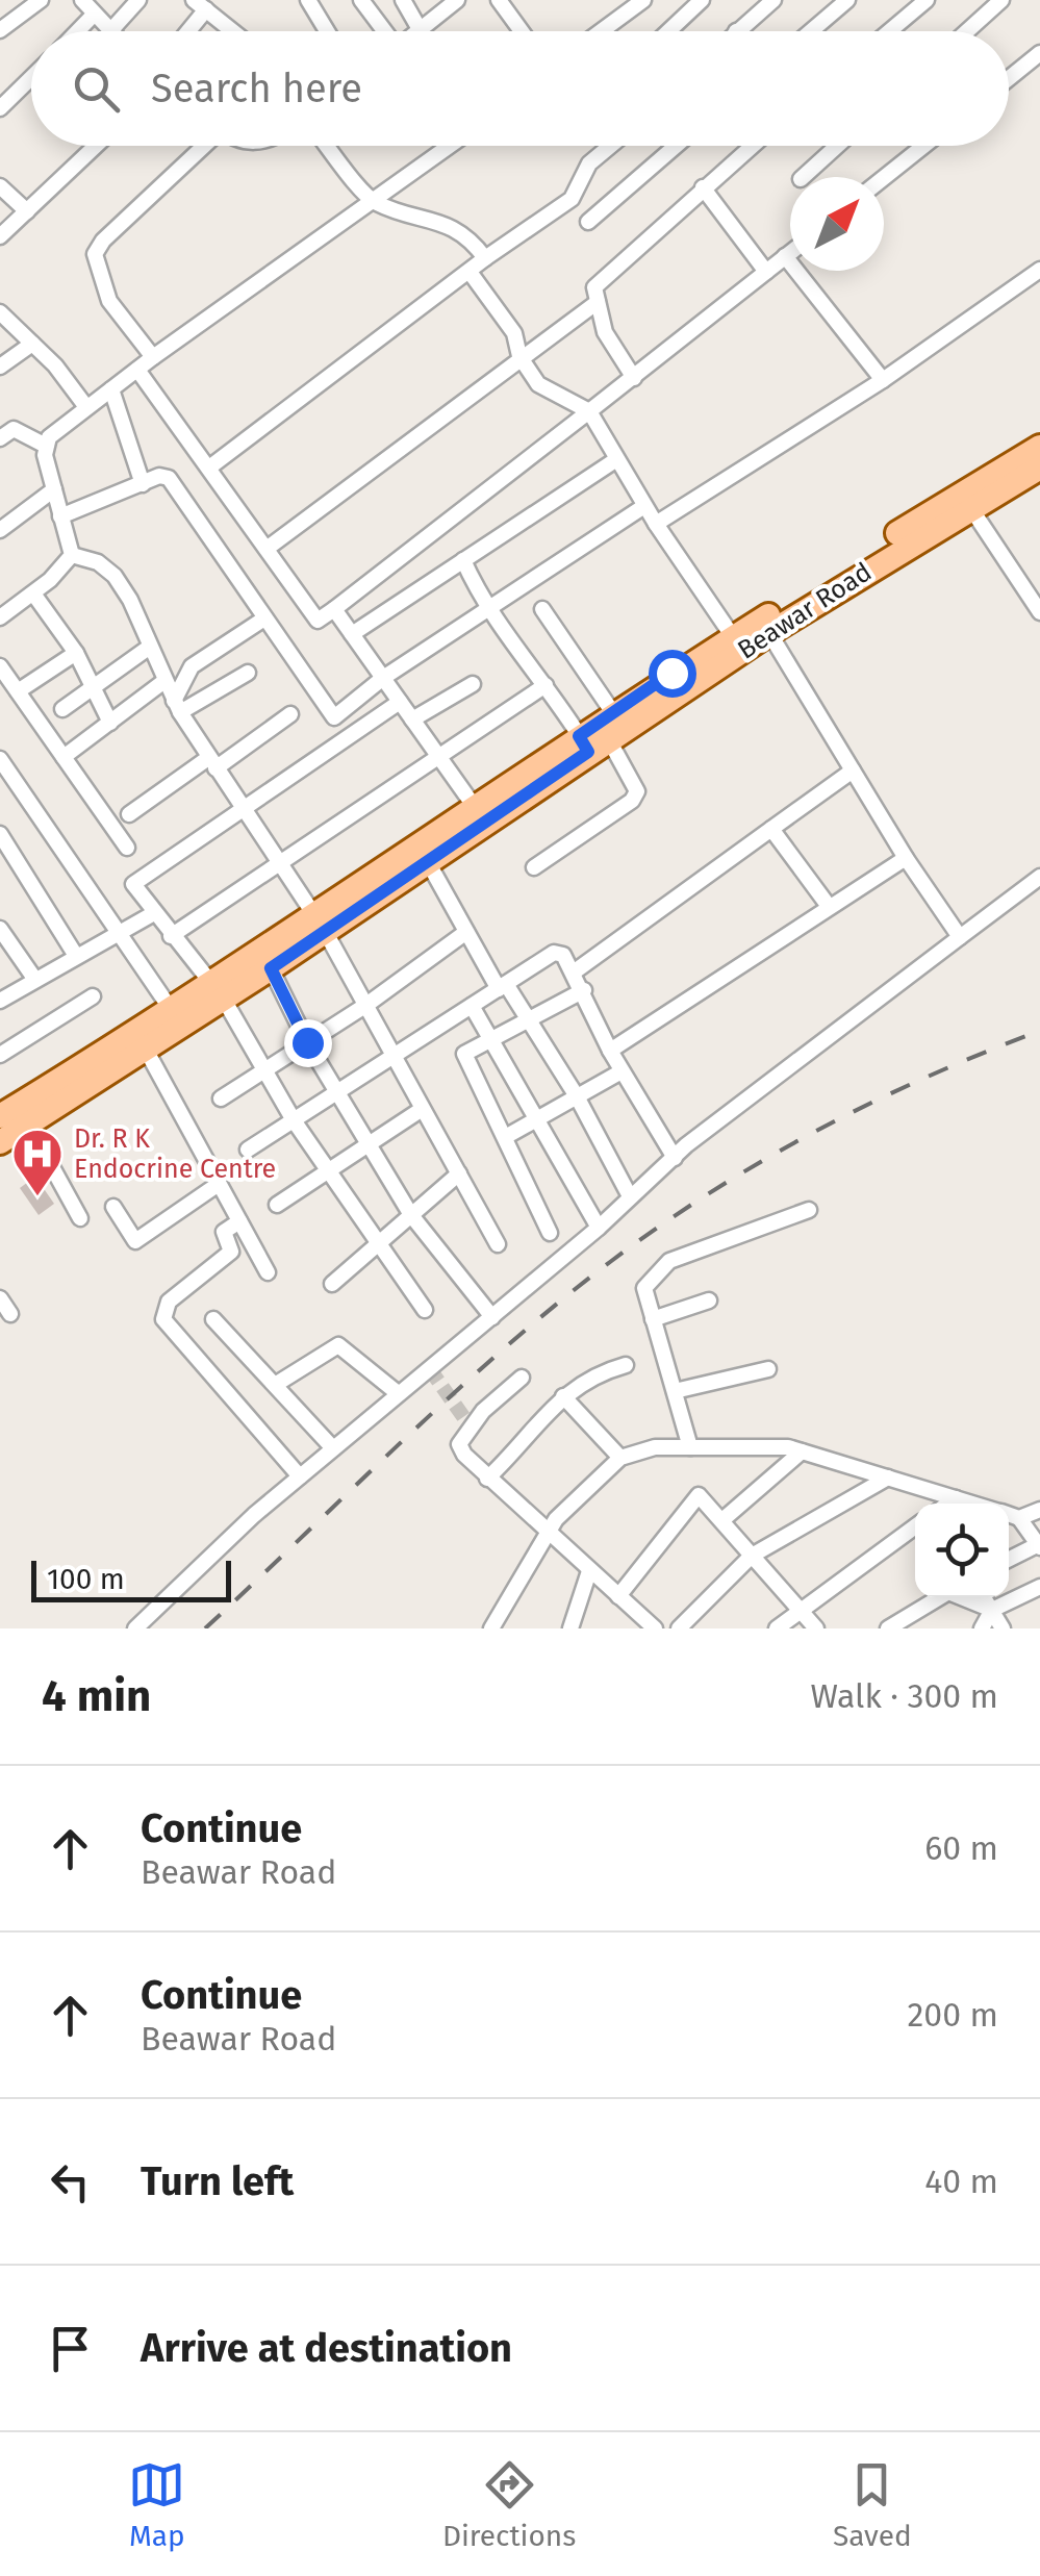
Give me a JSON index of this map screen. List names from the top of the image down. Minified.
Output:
{"streets":{"main road":["Beawar Road"]},"places":{"hospital":["Dr. R K Endocrine Centre"]},"scale_bar":"100 m","north":"top right","page":{"search":"Search here","scale":"100 m","heading":["4 min","Walk · 300 m"],"list":[["Continue","Beawar Road","60 m"],["Continue","Beawar Road","200 m"],["Turn left","40 m"],"Arrive at destination"],"nav":["Map","Directions","Saved"]}}
